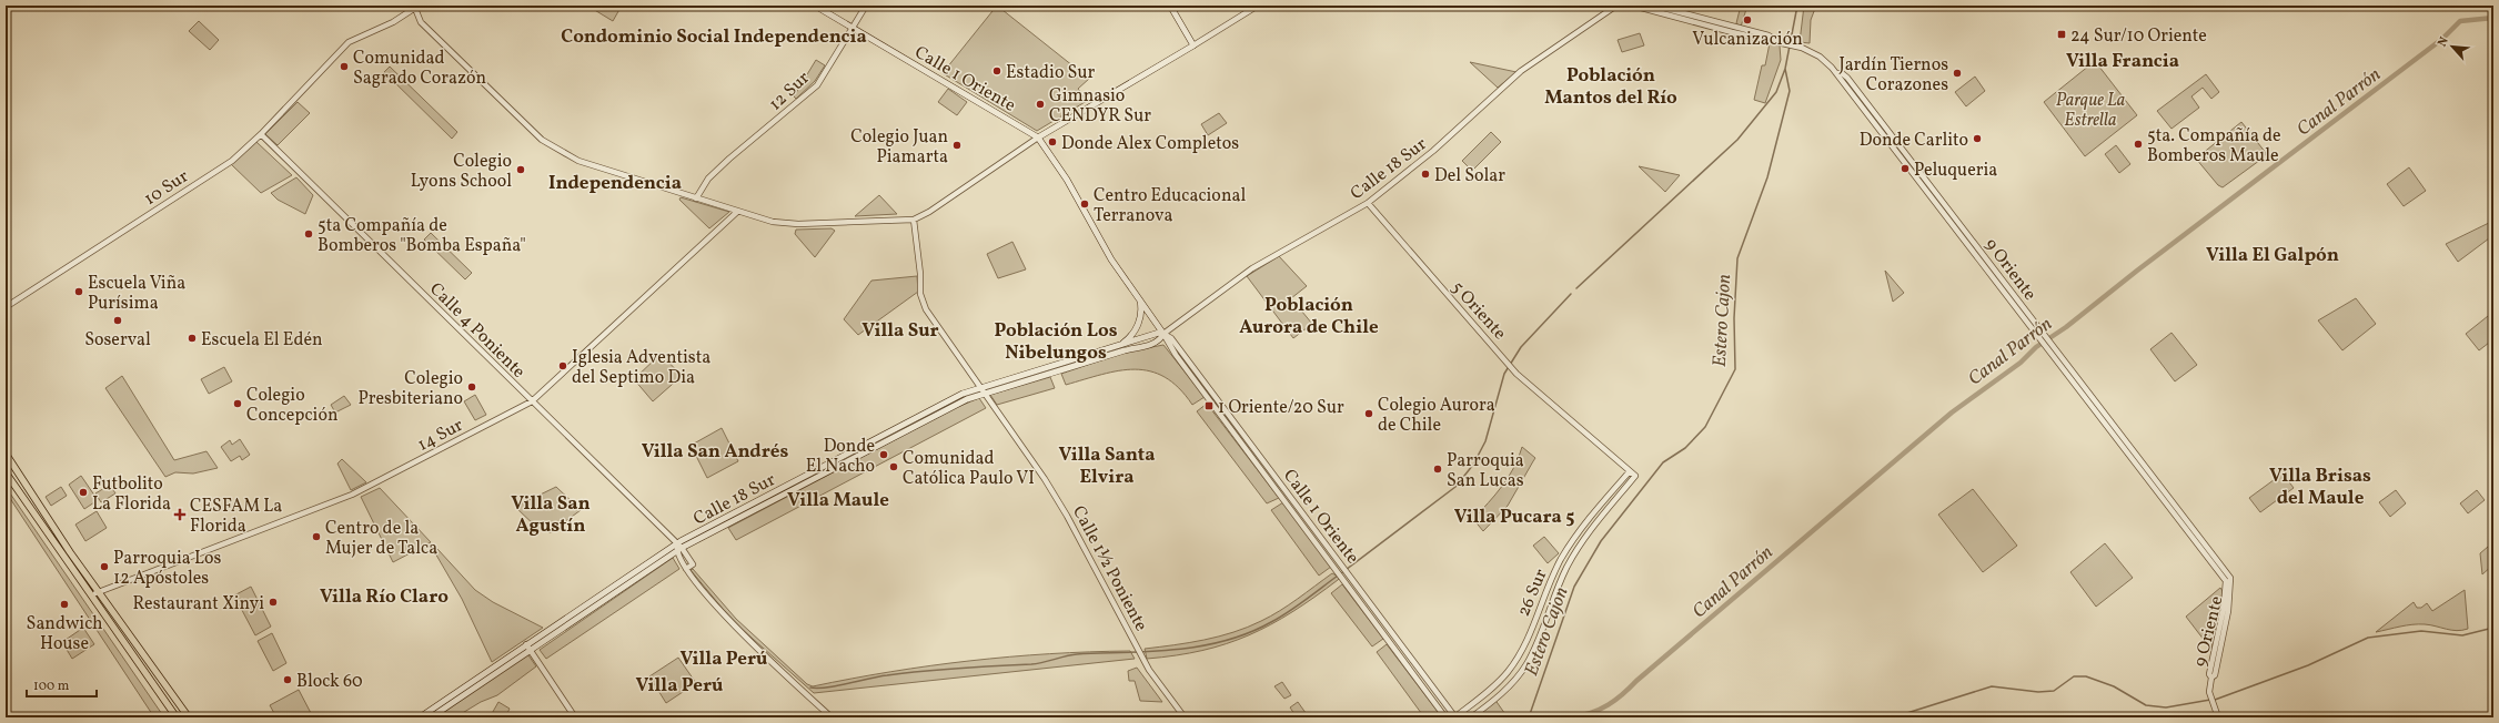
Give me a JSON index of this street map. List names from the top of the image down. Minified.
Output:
{"streets":{"main road":["Calle 1 Oriente","Calle 18 Sur"],"street":["12 Sur","10 Sur","9 Oriente","5 Oriente","Calle 4 Poniente","14 Sur","Calle 1½ Poniente","26 Sur"]},"crossings":[["Calle 1 Oriente","12 Sur"],["Calle 1 Oriente","Calle 18 Sur"],["Calle 1 Oriente","26 Sur"],["Calle 18 Sur","5 Oriente"],["Calle 18 Sur","Calle 4 Poniente"],["Calle 18 Sur","Calle 1½ Poniente"],["10 Sur","Calle 4 Poniente"],["5 Oriente","26 Sur"],["Calle 4 Poniente","14 Sur"]],"districts":["Condominio Social Independencia","Villa Francia","Población Mantos del Río","Independencia","Villa El Galpón","Población Aurora de Chile","Villa Sur","Población Los Nibelungos","Villa San Andrés","Villa Santa Elvira","Villa Brisas del Maule","Villa Maule","Villa San Agustín","Villa Pucara 5","Villa Río Claro","Villa Perú","Villa Perú"],"water":["Canal Parrón","Estero Cajon"],"parks":["Parque La Estrella"],"places":{"other":["Vulcanización","Comunidad Sagrado Corazón","Estadio Sur","Jardín Tiernos Corazones","Gimnasio CENDYR Sur","Donde Carlito","Donde Alex Completos","5ta. Compañía de Bomberos Maule","Colegio Juan Piamarta","Peluqueria","Colegio Lyons School","Del Solar","Centro Educacional Terranova","5ta Compañía de Bomberos \"Bomba España\"","Escuela Viña Purísima","Soserval","Escuela El Edén","Iglesia Adventista del Septimo Dia","Colegio Presbiteriano","Colegio Concepción","Colegio Aurora de Chile","Donde El Nacho","Comunidad Católica Paulo VI","Parroquia San Lucas","Futbolito La Florida","Centro de la Mujer de Talca","Parroquia Los 12 Apóstoles","Restaurant Xinyi","Sandwich House","Block 60"],"transit":["24 Sur/10 Oriente","1 Oriente/20 Sur"],"health":["CESFAM La Florida"]},"scale_bar":"100 m","north":"top left"}
